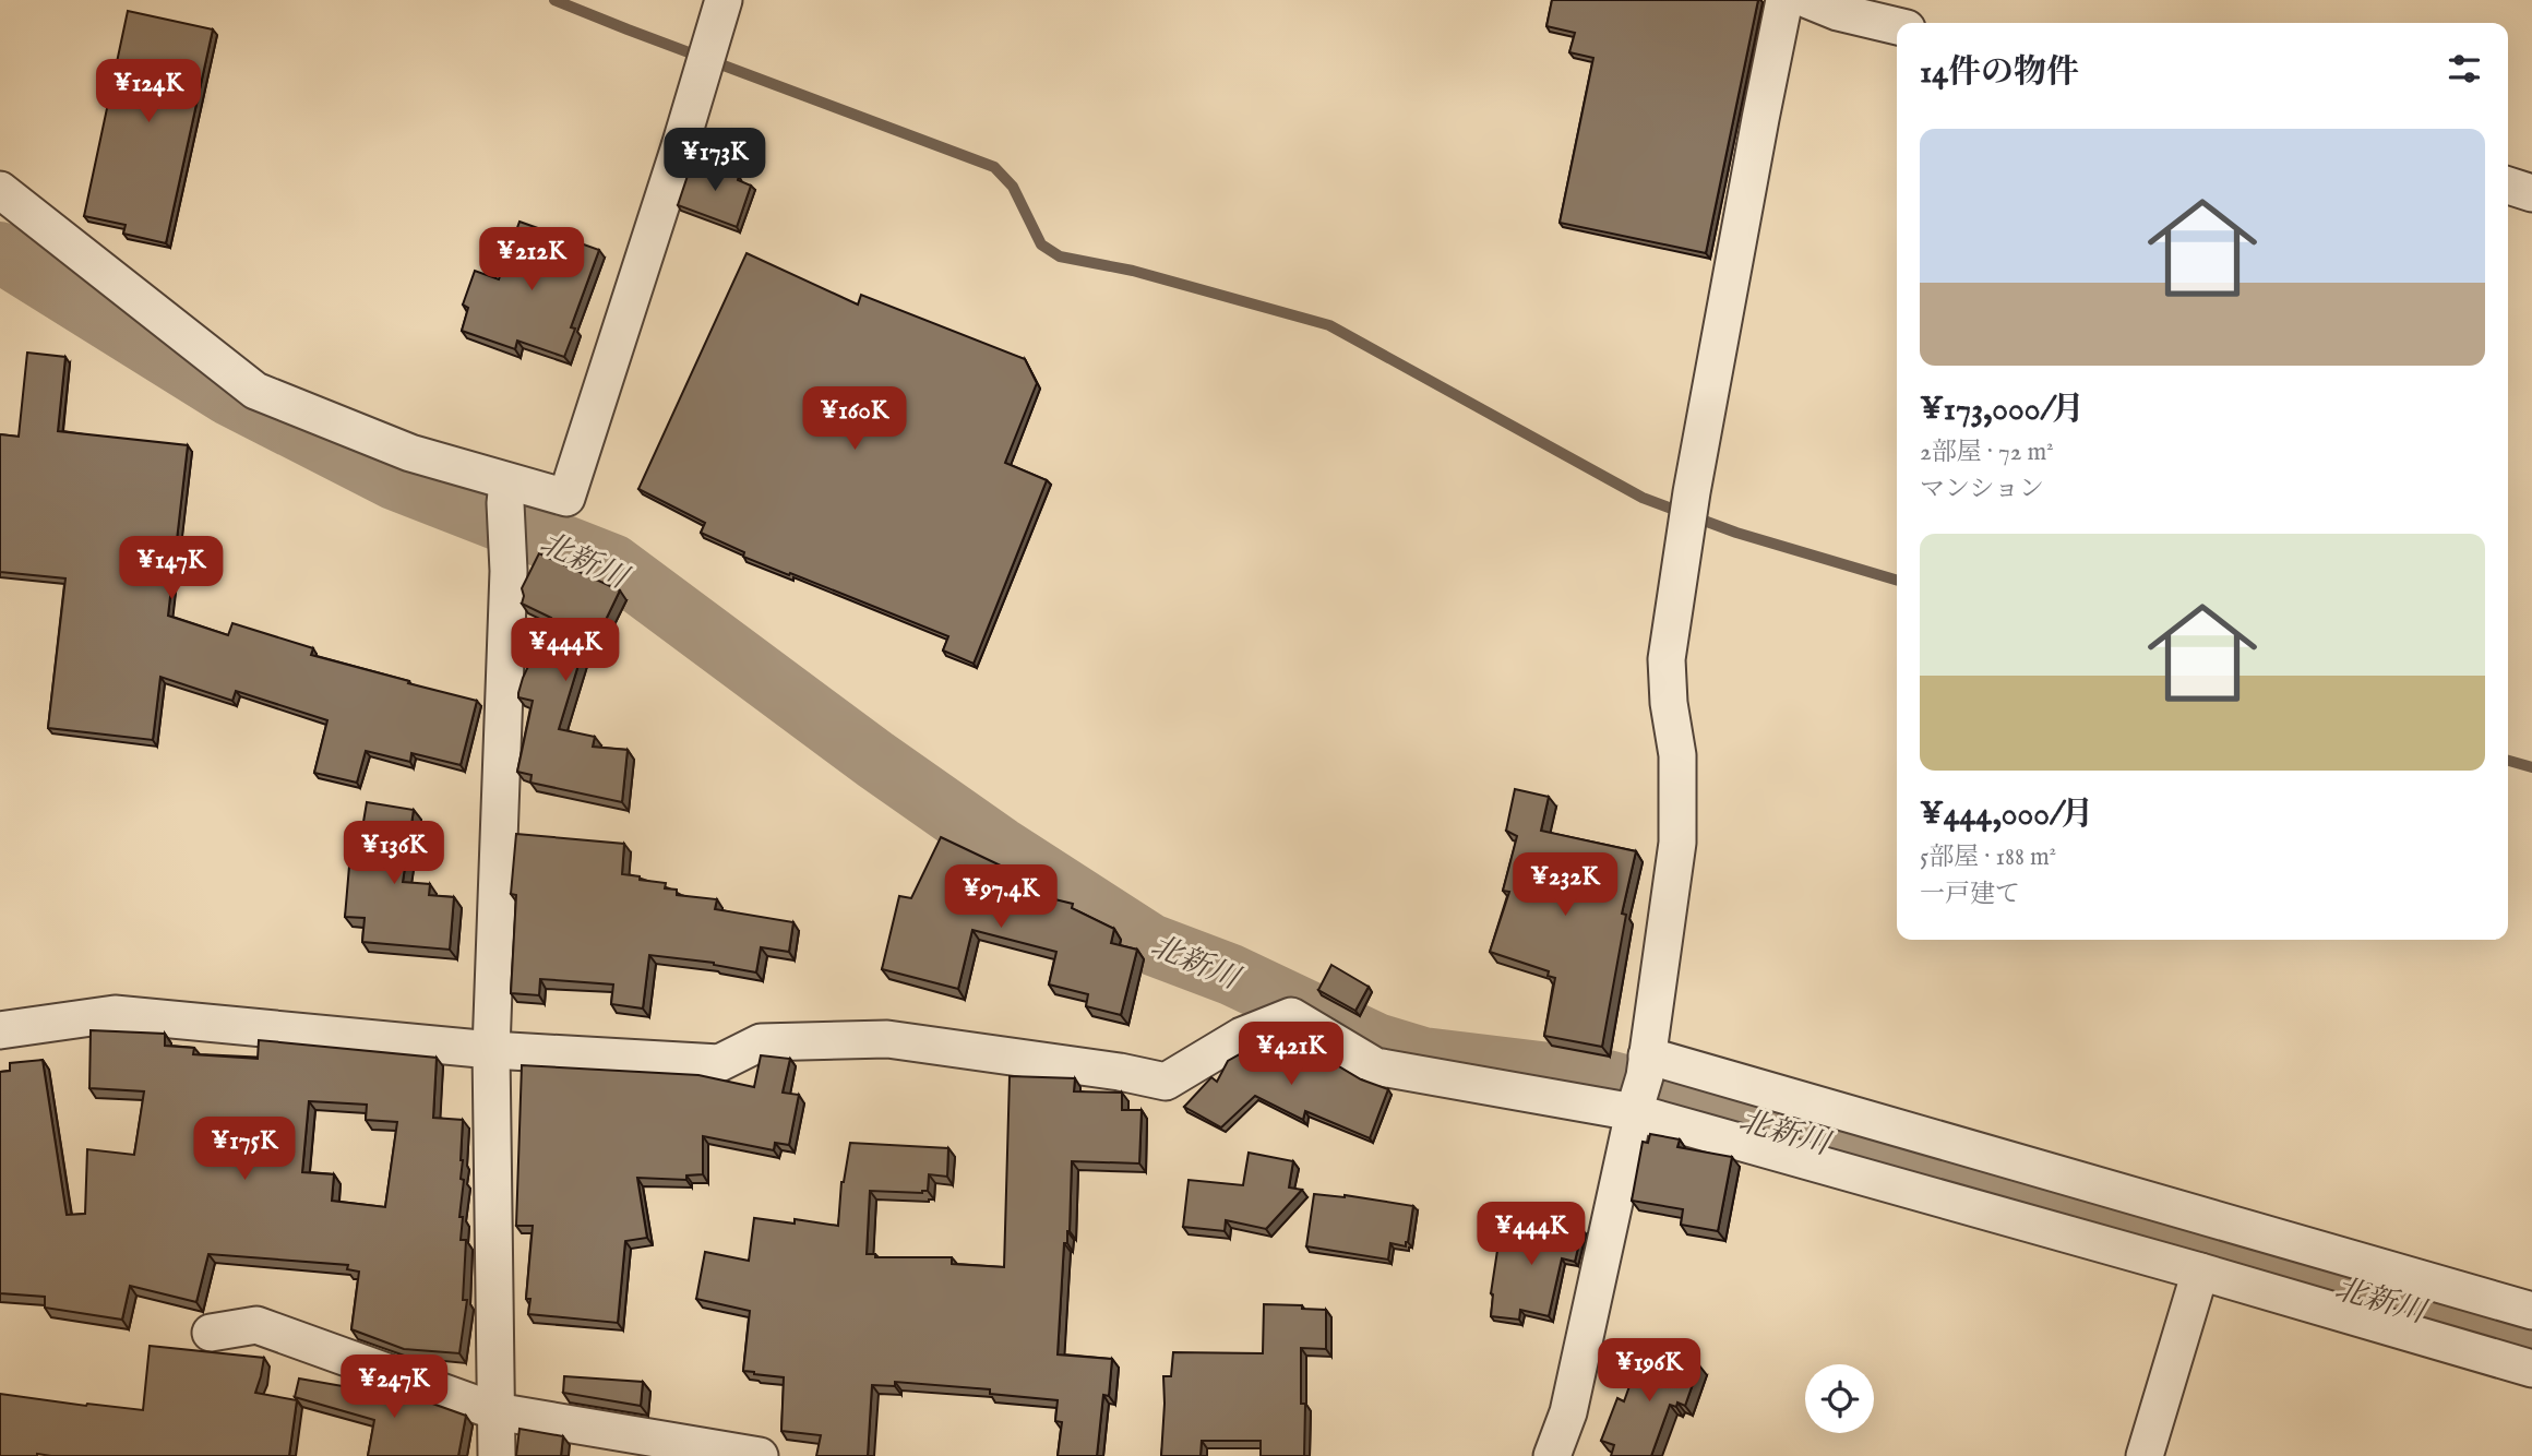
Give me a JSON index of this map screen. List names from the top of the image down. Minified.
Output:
{"water":["北新川"],"page":{"heading":"14件の物件","price":["¥124K","¥173K","¥212K","¥160K","¥147K","¥444K","¥136K","¥232K","¥97.4K","¥421K","¥175K","¥444K","¥196K","¥247K"],"list":[{"name":"¥173,000/月","note":"2部屋 · 72 m² · マンション"},{"name":"¥444,000/月","note":"5部屋 · 188 m² · 一戸建て"}]}}
